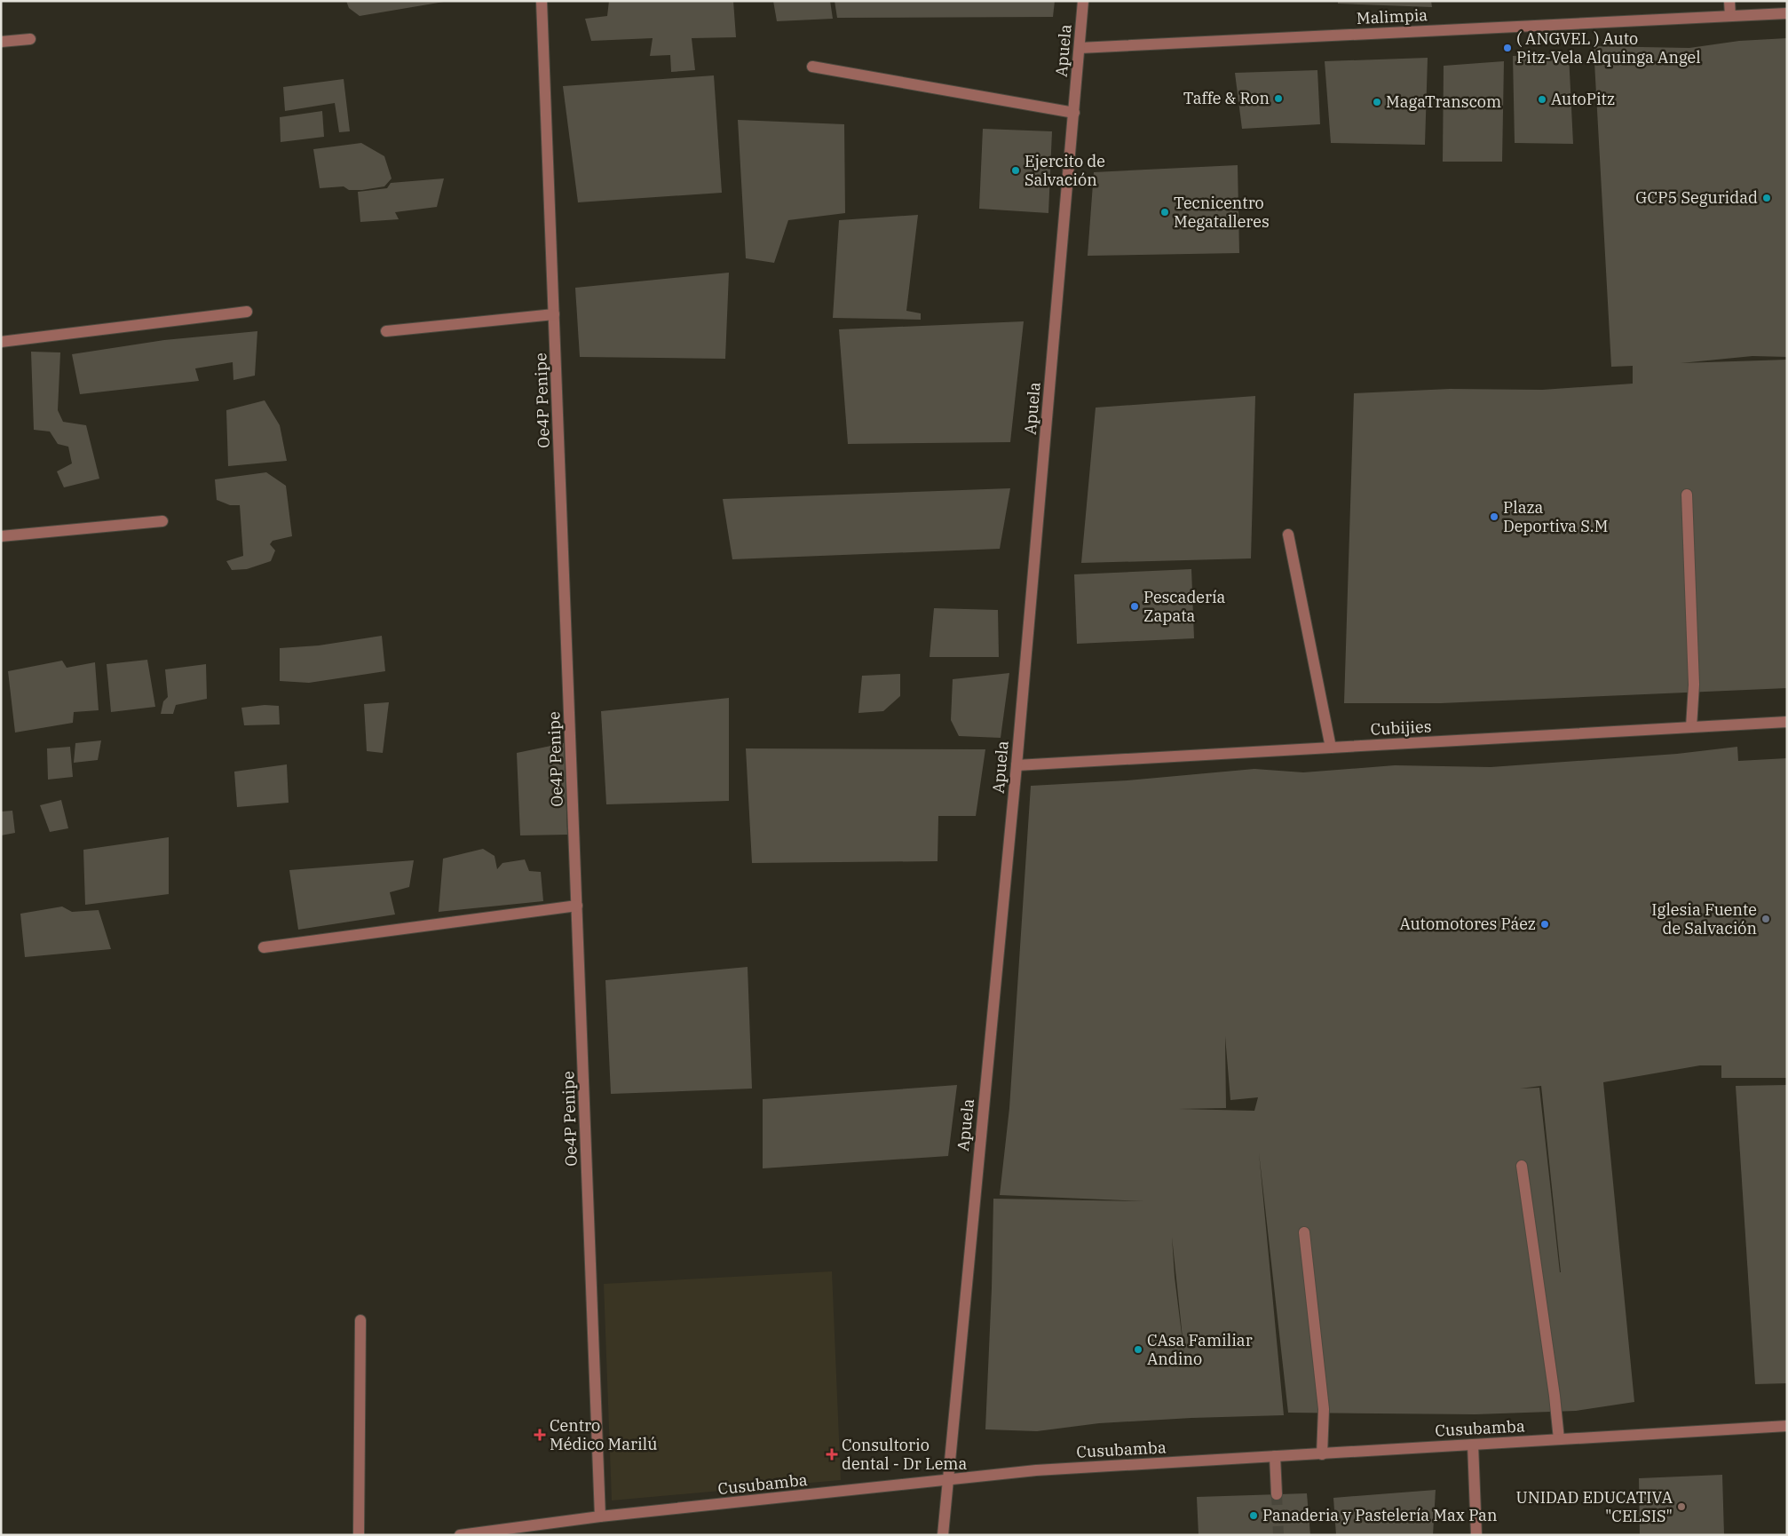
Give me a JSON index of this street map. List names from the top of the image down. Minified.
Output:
{"streets":{"street":["Malimpia","Apuela","Oe4P Penipe","Cubijies","Cusubamba"]},"crossings":[["Malimpia","Apuela"],["Apuela","Cubijies"],["Apuela","Cusubamba"],["Oe4P Penipe","Cusubamba"]],"places":{"other":["( ANGVEL ) Auto Pitz-Vela Alquinga Angel","Taffe & Ron","AutoPitz","MagaTranscom","Ejercito de Salvación","GCP5 Seguridad","Tecnicentro Megatalleres","Plaza Deportiva S.M","Pescadería Zapata","Iglesia Fuente de Salvación","Automotores Páez","CAsa Familiar Andino","UNIDAD EDUCATIVA \"CELSIS\"","Panaderia y Pastelería Max Pan"],"health":["Centro Médico Marilú","Consultorio dental - Dr Lema"]}}
